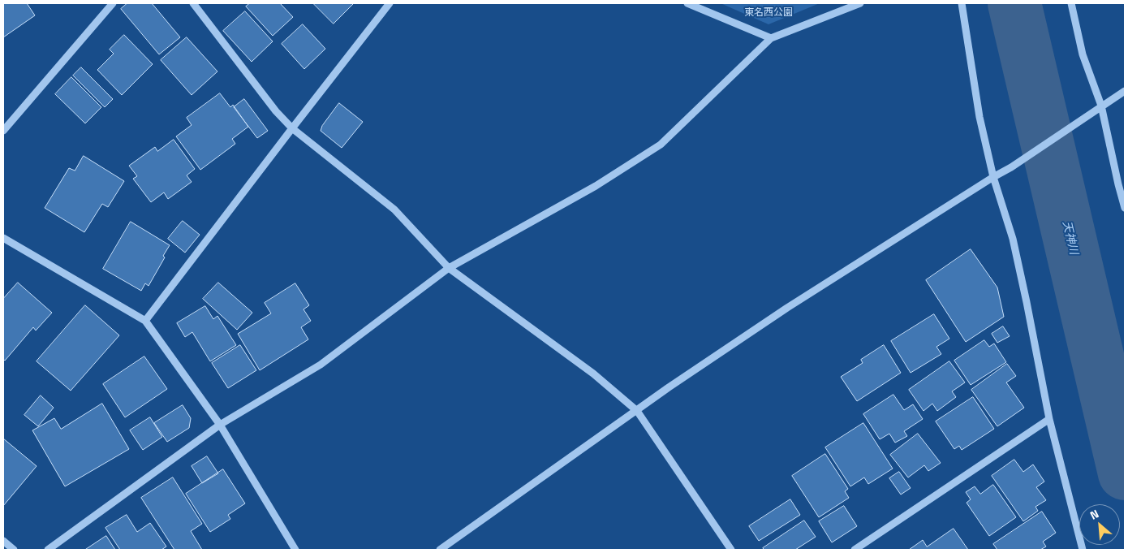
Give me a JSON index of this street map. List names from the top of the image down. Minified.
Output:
{"water":["天神川"],"parks":["東名西公園"],"north":"top left"}
